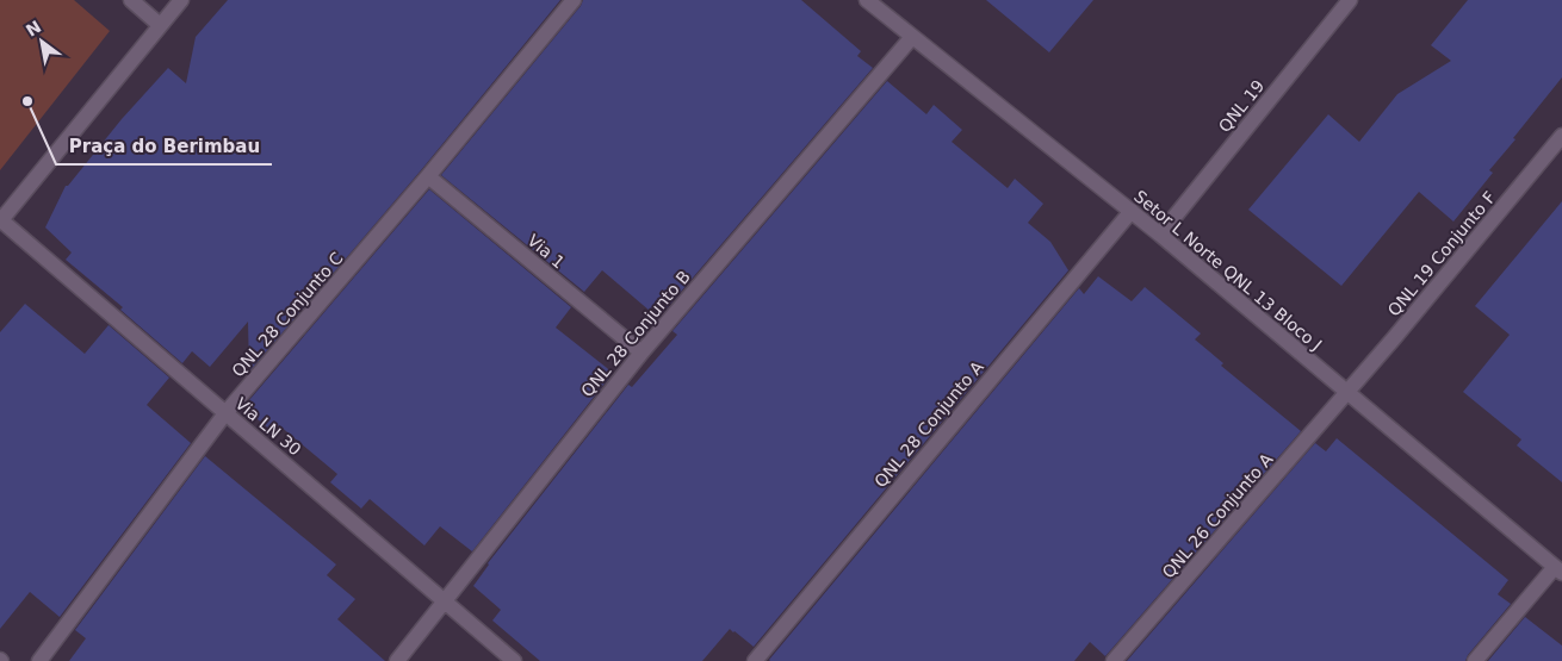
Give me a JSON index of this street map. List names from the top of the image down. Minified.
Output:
{"streets":{"street":["QNL 19","Via 1","QNL 19 Conjunto F","Setor L Norte QNL 13 Bloco J","QNL 28 Conjunto C","QNL 28 Conjunto B","QNL 28 Conjunto A","Via LN 30","QNL 26 Conjunto A"]},"crossings":[["QNL 19","Setor L Norte QNL 13 Bloco J"],["Via 1","QNL 28 Conjunto C"],["Via 1","QNL 28 Conjunto B"],["QNL 19 Conjunto F","Setor L Norte QNL 13 Bloco J"],["QNL 19 Conjunto F","QNL 26 Conjunto A"],["Setor L Norte QNL 13 Bloco J","QNL 28 Conjunto B"],["Setor L Norte QNL 13 Bloco J","QNL 28 Conjunto A"],["Setor L Norte QNL 13 Bloco J","QNL 26 Conjunto A"],["QNL 28 Conjunto C","Via LN 30"],["QNL 28 Conjunto B","Via LN 30"]],"places":["Praça do Berimbau"],"north":"top left"}
